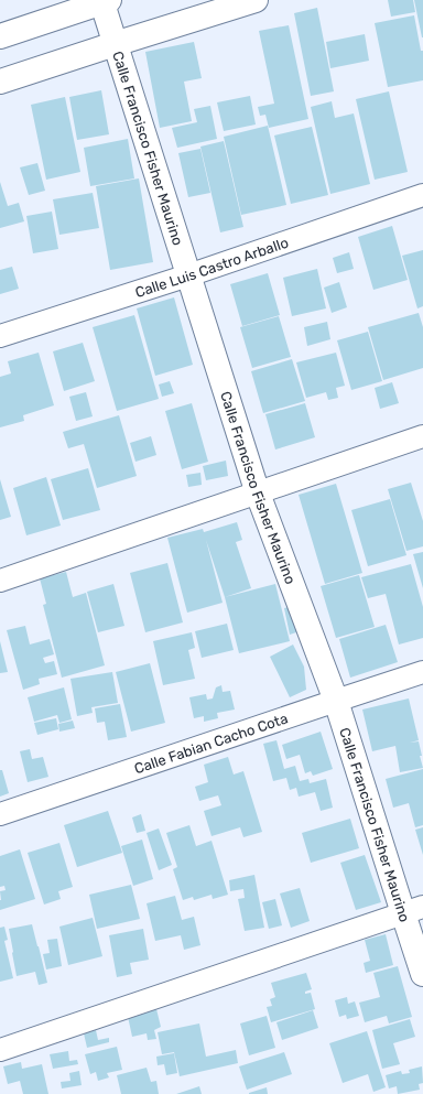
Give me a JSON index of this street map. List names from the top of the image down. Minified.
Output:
{"streets":{"street":["Calle Francisco Fisher Maurino","Calle Luis Castro Arballo","Calle Fabian Cacho Cota"]},"crossings":[["Calle Francisco Fisher Maurino","Calle Luis Castro Arballo"],["Calle Francisco Fisher Maurino","Calle Fabian Cacho Cota"]]}
